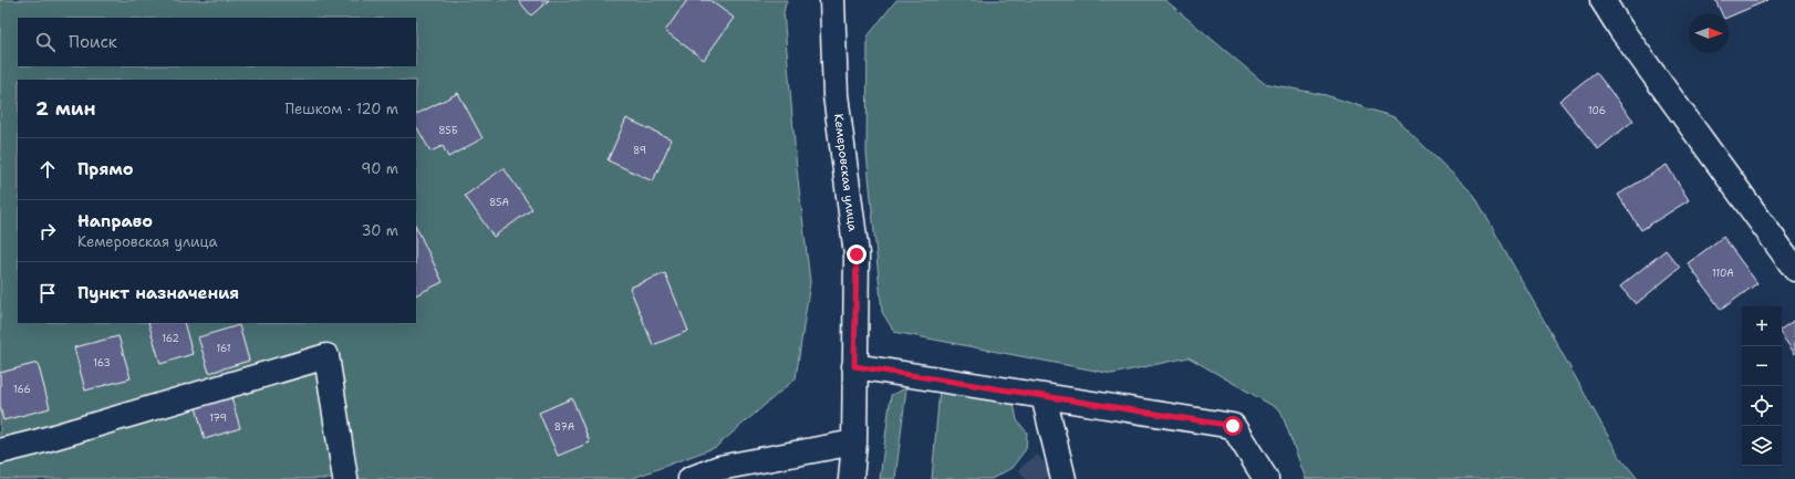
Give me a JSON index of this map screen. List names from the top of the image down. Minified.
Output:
{"streets":{"street":["Кемеровская улица"]},"house_numbers":["106","85Б","89","85А","110А","162","161","163","166","179","87А"],"north":"right","page":{"search":"Поиск","heading":["2 мин","Пешком · 120 m"],"list":[["Прямо","90 m"],["Направо","Кемеровская улица","30 m"],"Пункт назначения"],"map_buttons":["+","−"]}}
